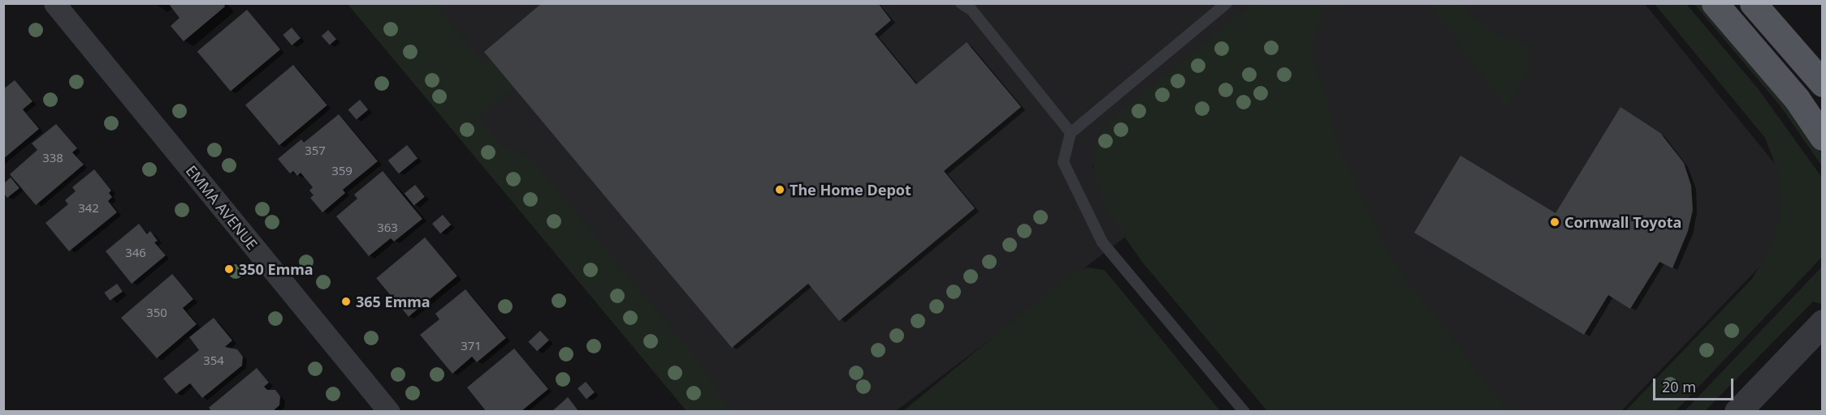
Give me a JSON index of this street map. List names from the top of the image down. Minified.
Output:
{"streets":{"street":["EMMA AVENUE"]},"places":["The Home Depot","Cornwall Toyota","350 Emma","365 Emma"],"house_numbers":["357","338","359","342","363","346","350","371","354"],"scale_bar":"20 m"}
